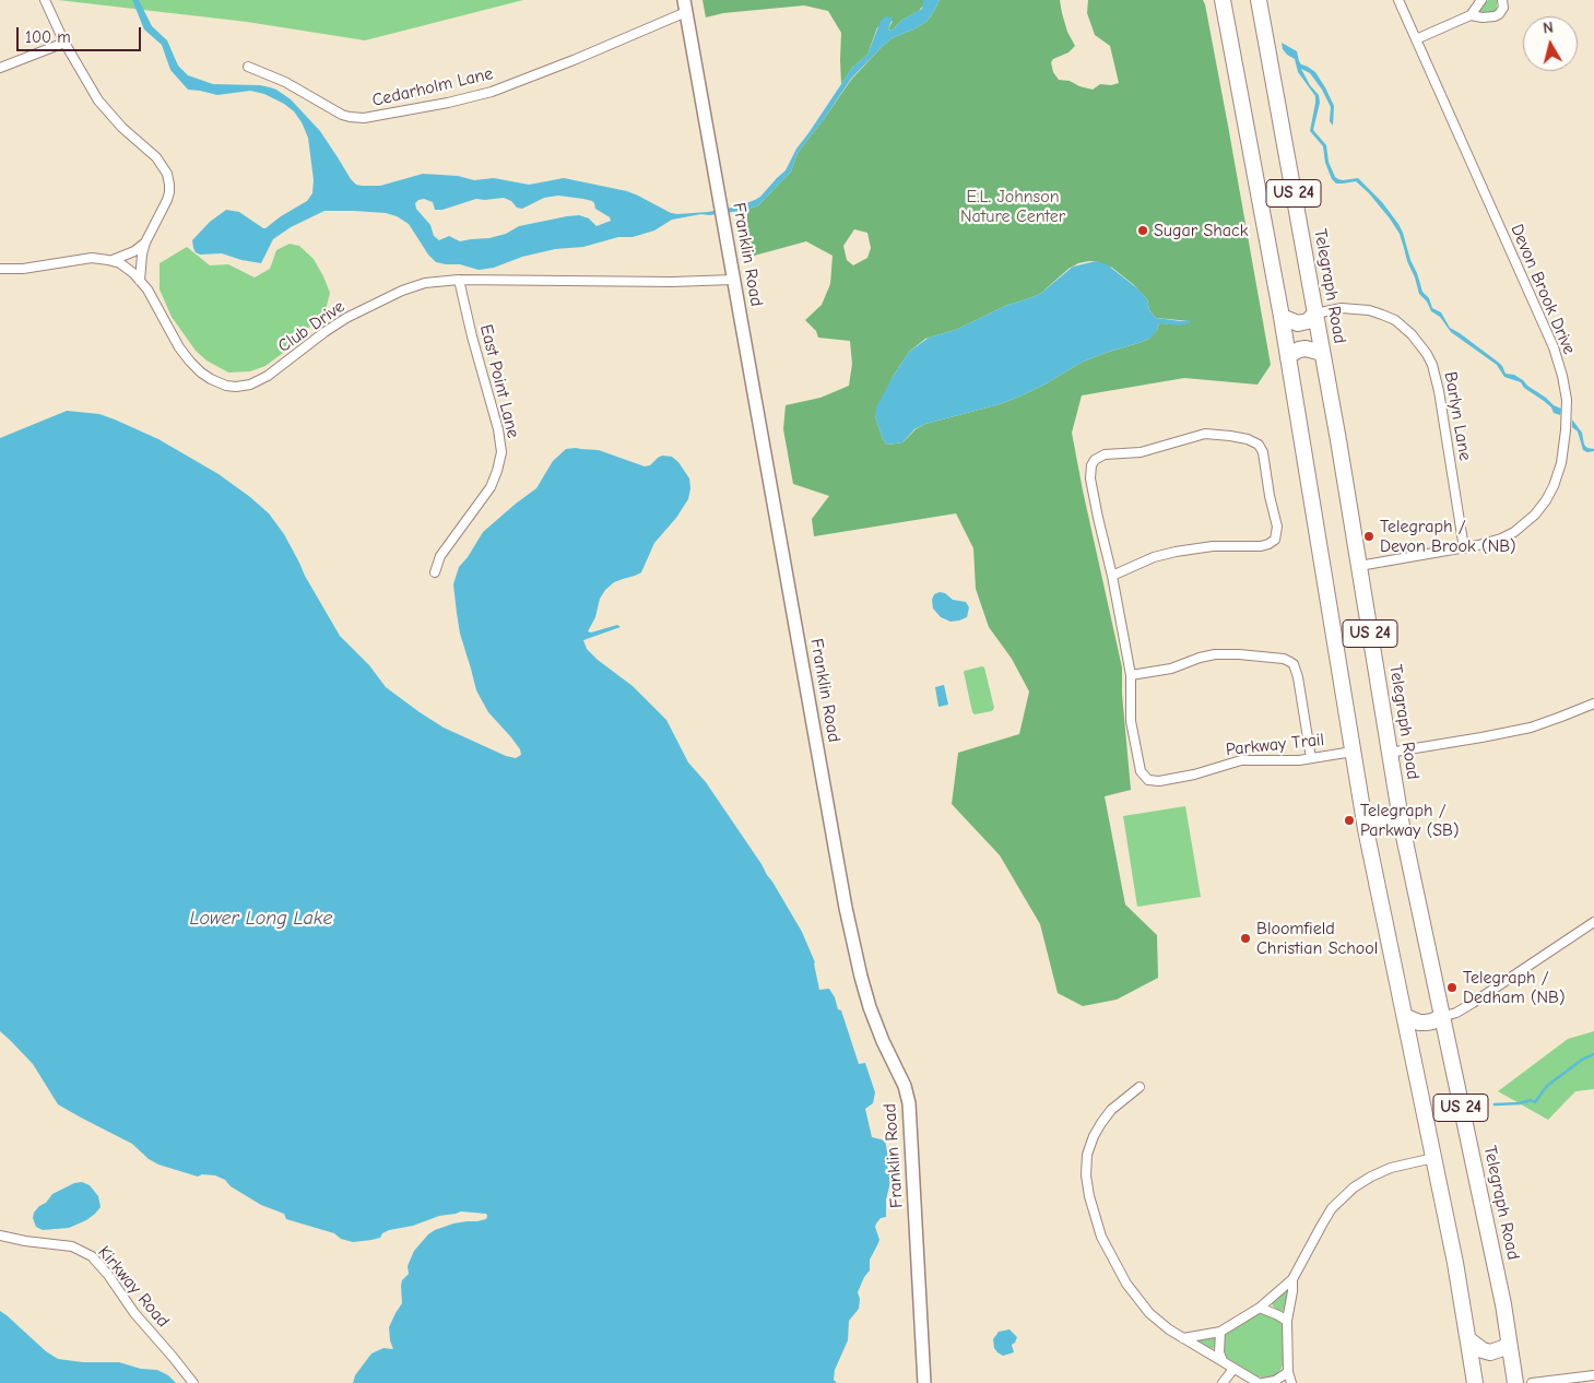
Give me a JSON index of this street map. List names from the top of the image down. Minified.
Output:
{"streets":{"highway":["US 24","Telegraph Road"],"street":["Cedarholm Lane","Franklin Road","Devon Brook Drive","Club Drive","East Point Lane","Barlyn Lane","Parkway Trail","Kirkway Road"]},"crossings":[["Cedarholm Lane","Franklin Road"],["US 24","Parkway Trail"],["Franklin Road","Club Drive"],["Telegraph Road","Devon Brook Drive"],["Telegraph Road","Barlyn Lane"],["Devon Brook Drive","Barlyn Lane"],["Club Drive","East Point Lane"]],"water":["Lower Long Lake"],"parks":["E.L. Johnson Nature Center"],"places":["Sugar Shack","Telegraph / Devon Brook (NB)","Telegraph / Parkway (SB)","Bloomfield Christian School","Telegraph / Dedham (NB)"],"scale_bar":"100 m","north":"top"}
